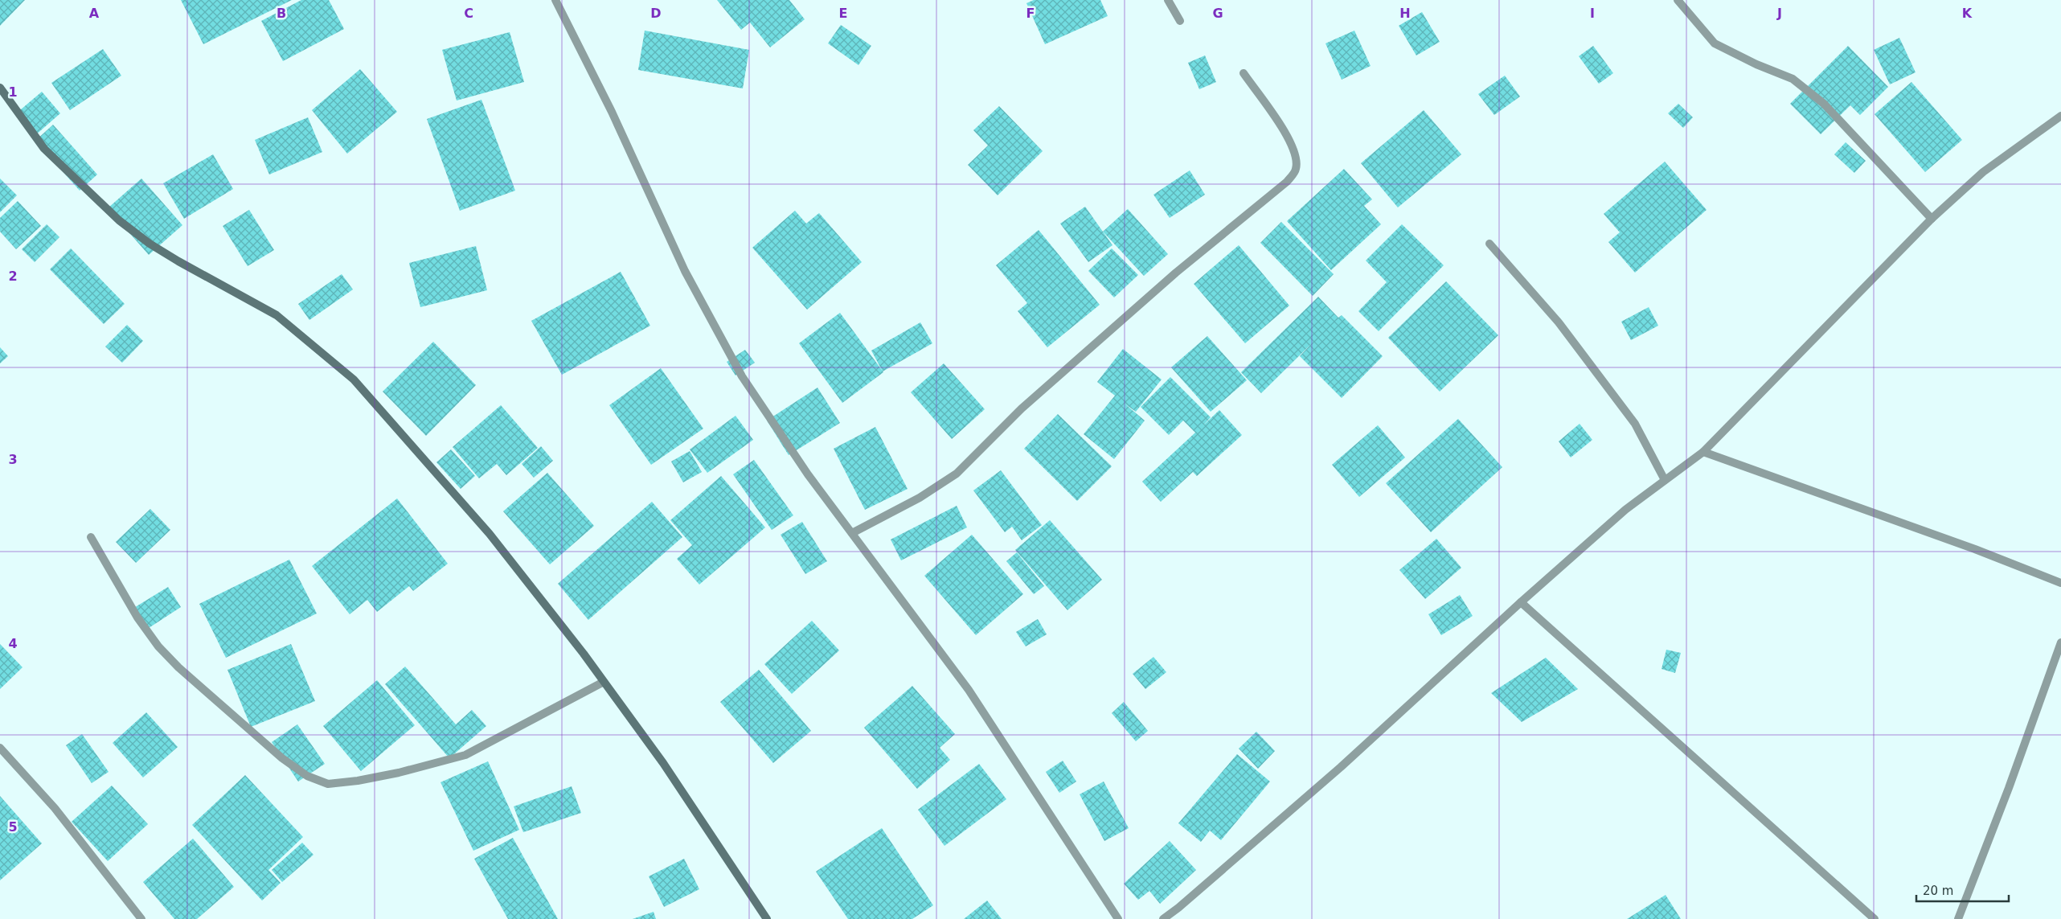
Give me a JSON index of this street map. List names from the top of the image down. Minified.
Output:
{"scale_bar":"20 m","grid":{"columns":["A","B","C","D","E","F","G","H","I","J","K"],"rows":["1","2","3","4","5"]}}
